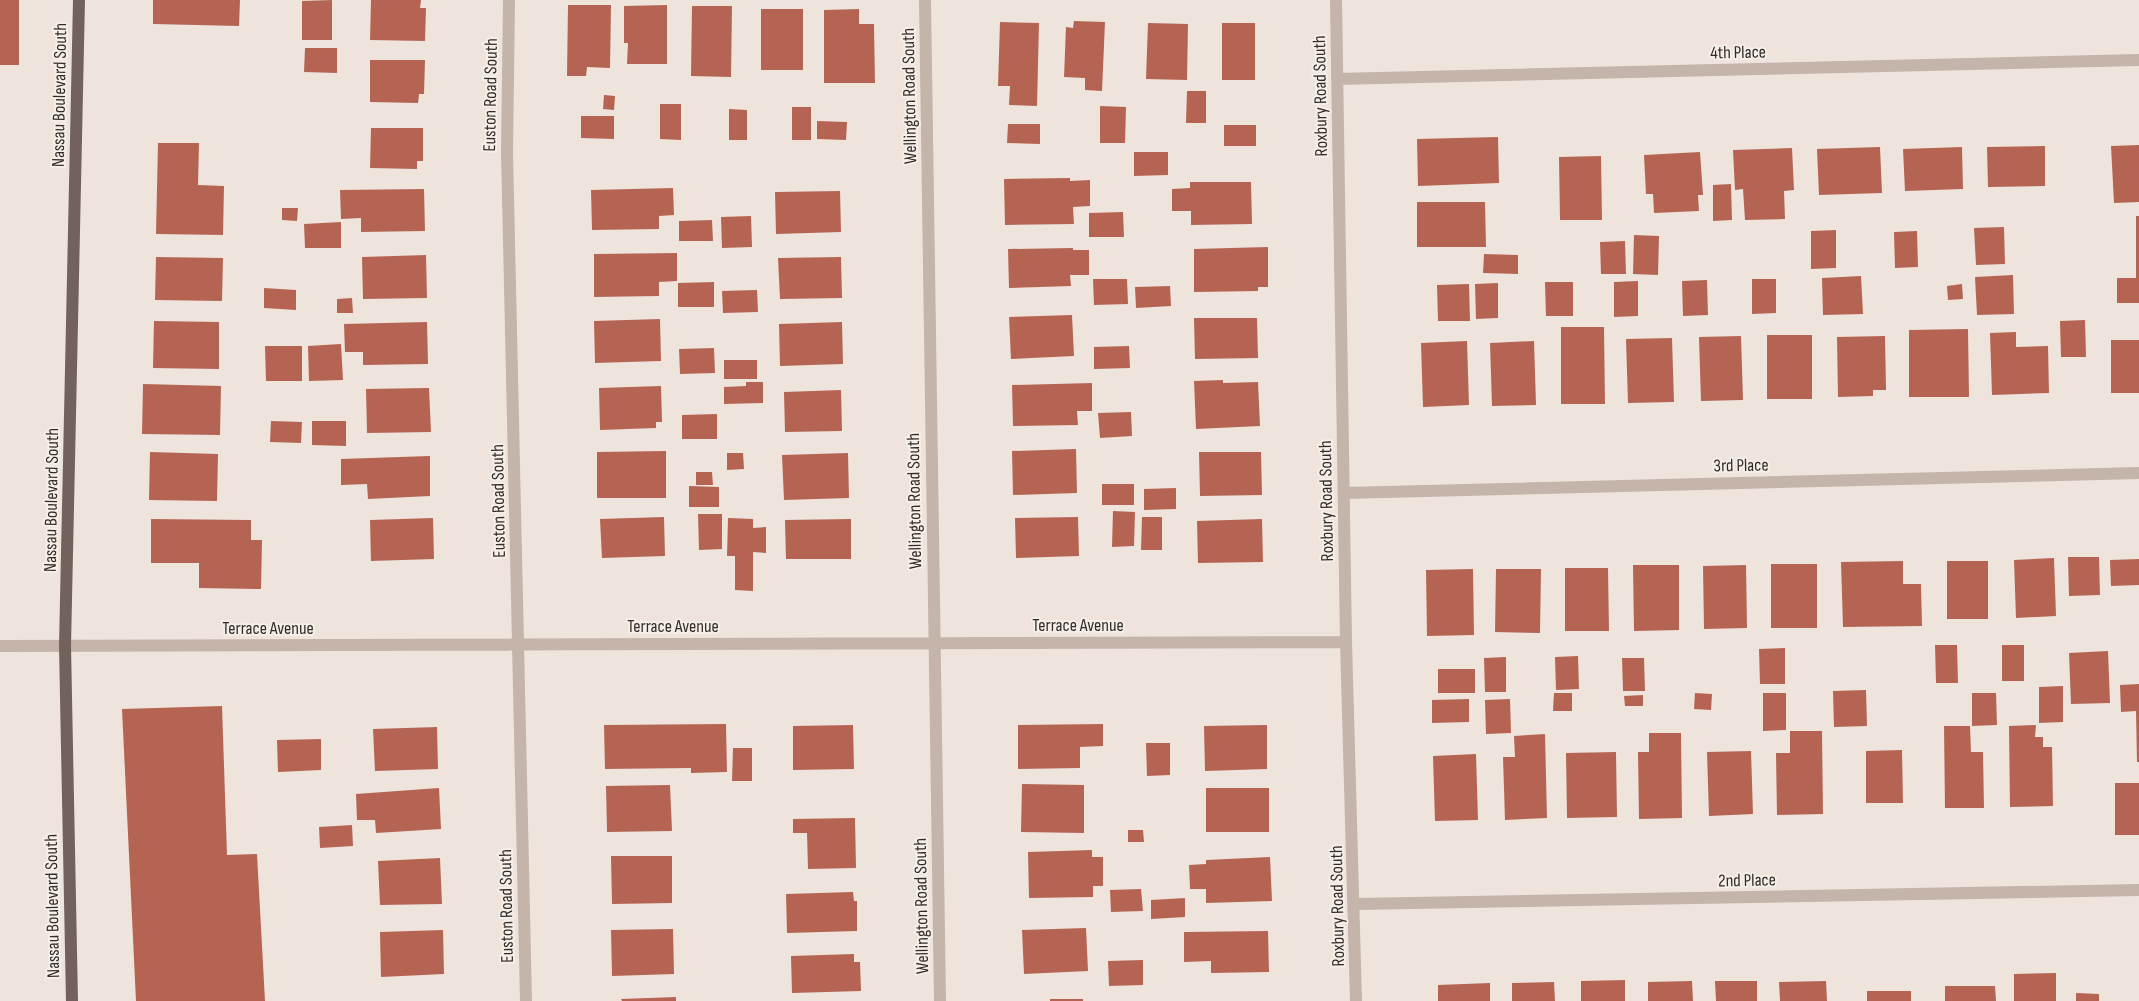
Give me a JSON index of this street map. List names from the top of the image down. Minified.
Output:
{"streets":{"main road":["Nassau Boulevard South"],"street":["4th Place","Euston Road South","Wellington Road South","Roxbury Road South","3rd Place","Terrace Avenue","2nd Place"]},"crossings":[["4th Place","Roxbury Road South"],["Nassau Boulevard South","Terrace Avenue"],["Euston Road South","Terrace Avenue"],["Wellington Road South","Terrace Avenue"],["Roxbury Road South","3rd Place"],["Roxbury Road South","Terrace Avenue"],["Roxbury Road South","2nd Place"]]}
